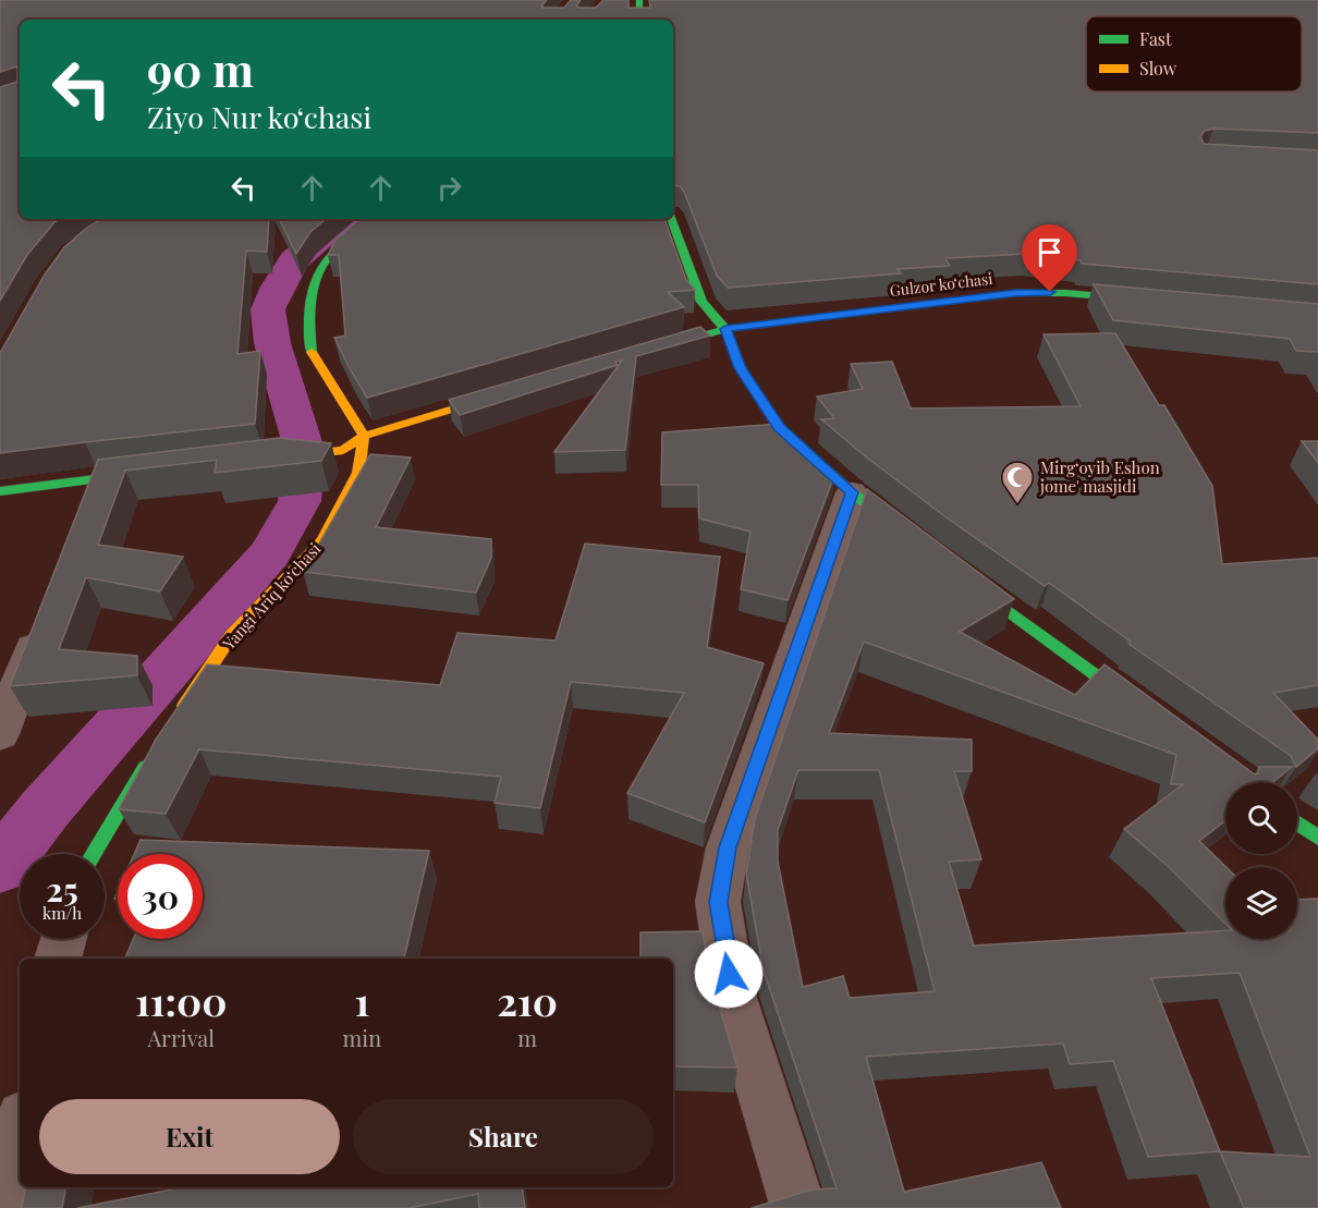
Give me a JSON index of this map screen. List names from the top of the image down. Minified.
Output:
{"streets":{"street":["Gulzor koʻchasi","Yangi Ariq koʻchasi"]},"places":{"mosque":["Mirg‘oyib Eshon jome' masjidi"]},"legend":["Fast","Slow"],"page":{"turn":["90 m","Ziyo Nur koʻchasi"],"speed":"25 km/h","limit":"30","eta":["11:00","Arrival","1","min","210","m"],"buttons":["Exit","Share"]}}
